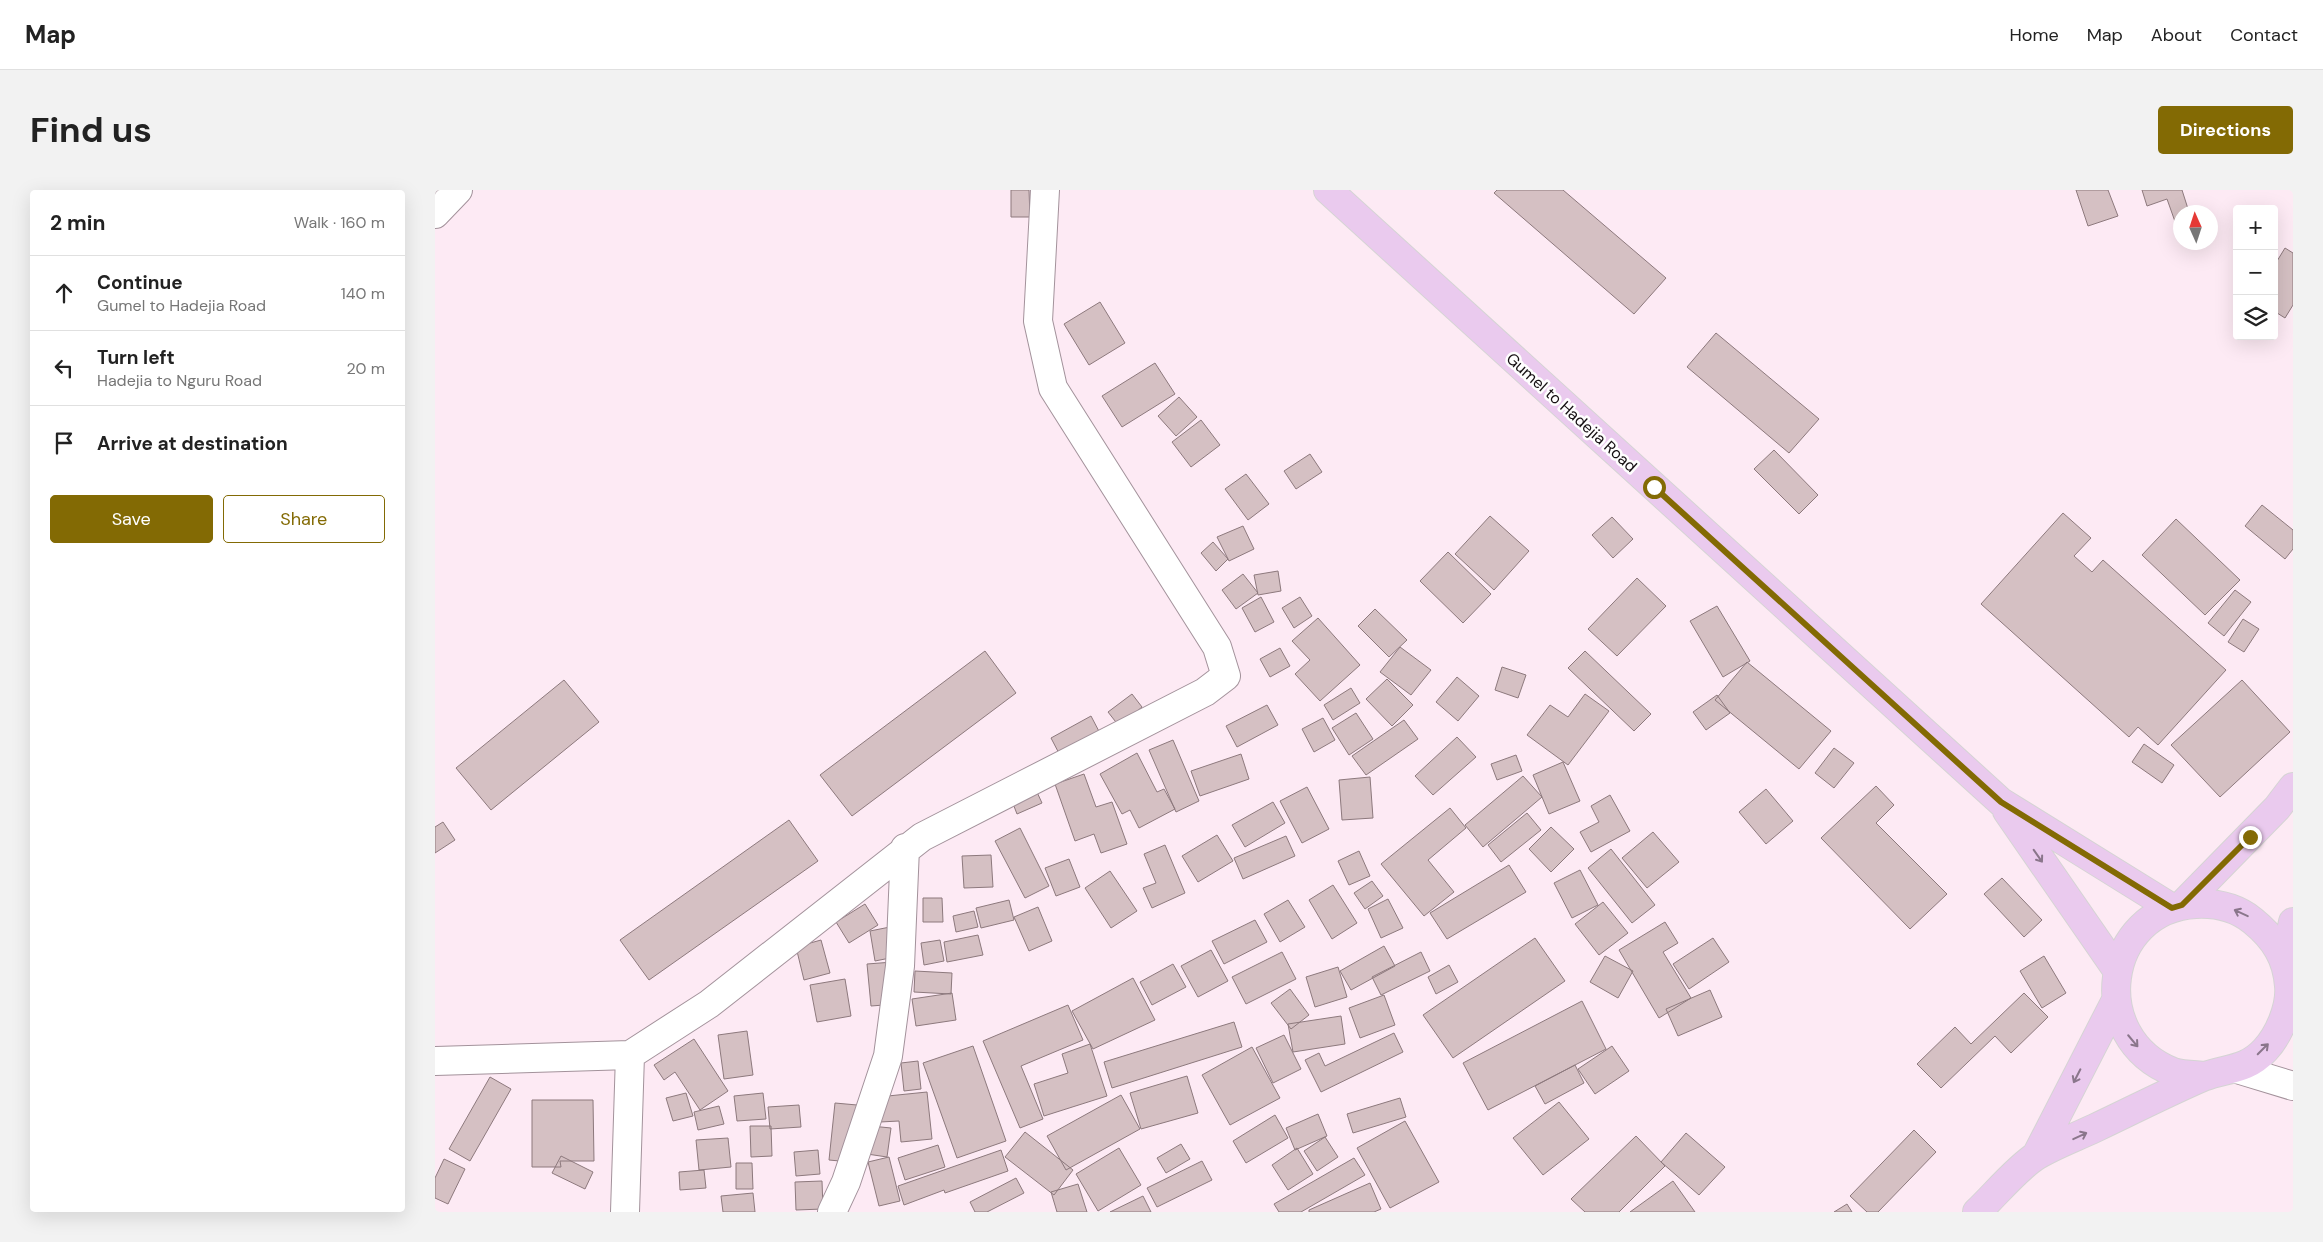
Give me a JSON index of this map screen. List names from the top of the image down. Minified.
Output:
{"streets":{"main road":["Gumel to Hadejia Road"]},"north":"top","page":{"header":"Map","nav":["Home","Map","About","Contact"],"buttons":["Directions",["Save","Share"]],"title":"Find us","heading":["2 min","Walk · 160 m"],"map_buttons":["+","−"],"list":[["Continue","Gumel to Hadejia Road","140 m"],["Turn left","Hadejia to Nguru Road","20 m"],"Arrive at destination"]}}
